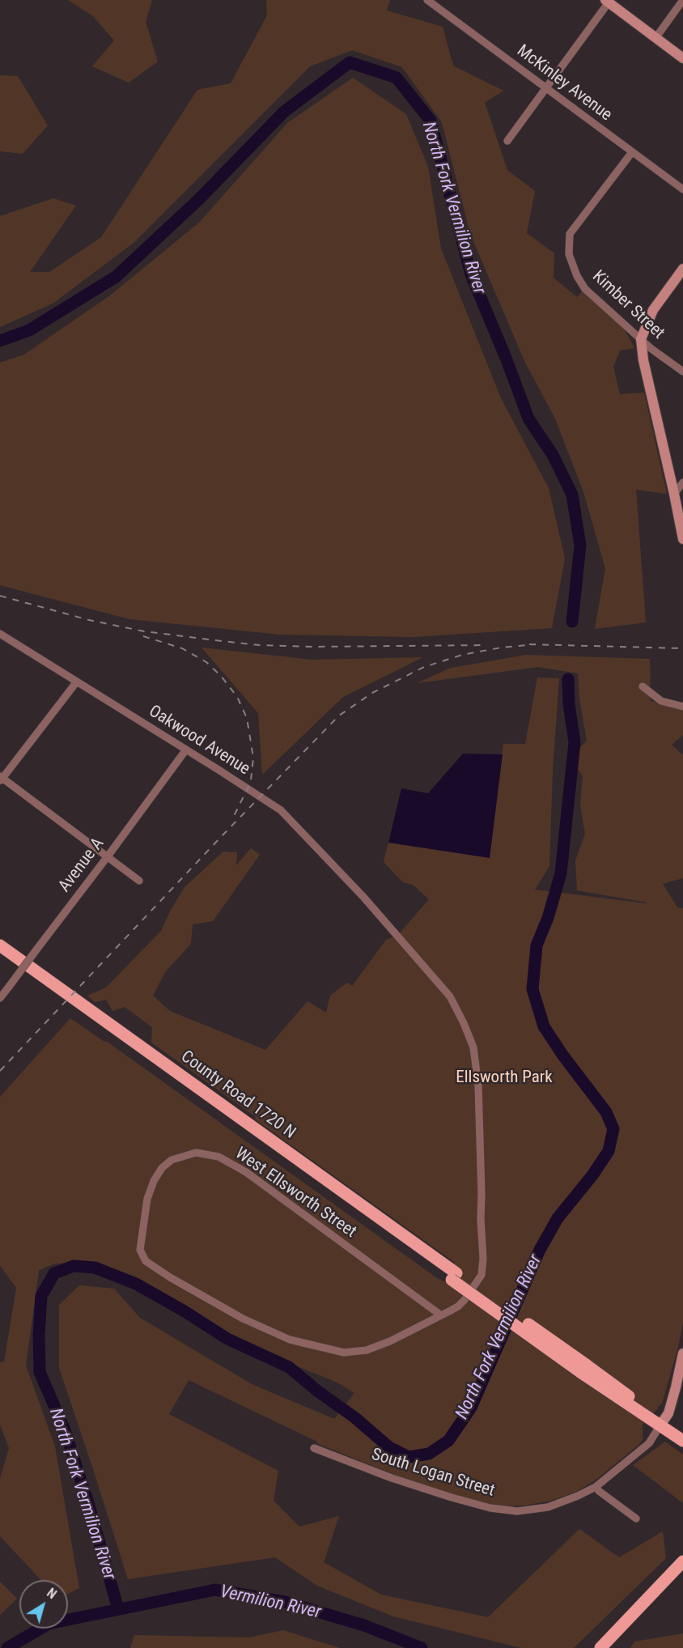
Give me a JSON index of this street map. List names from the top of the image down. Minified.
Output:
{"streets":{"main road":["County Road 1720 N"],"street":["McKinley Avenue","Kimber Street","Oakwood Avenue","Avenue A","West Ellsworth Street","South Logan Street"]},"crossings":[["McKinley Avenue","Kimber Street"],["Oakwood Avenue","Avenue A"],["Oakwood Avenue","West Ellsworth Street"]],"water":["North Fork Vermilion River","Vermilion River"],"parks":["Ellsworth Park"],"north":"top right"}
